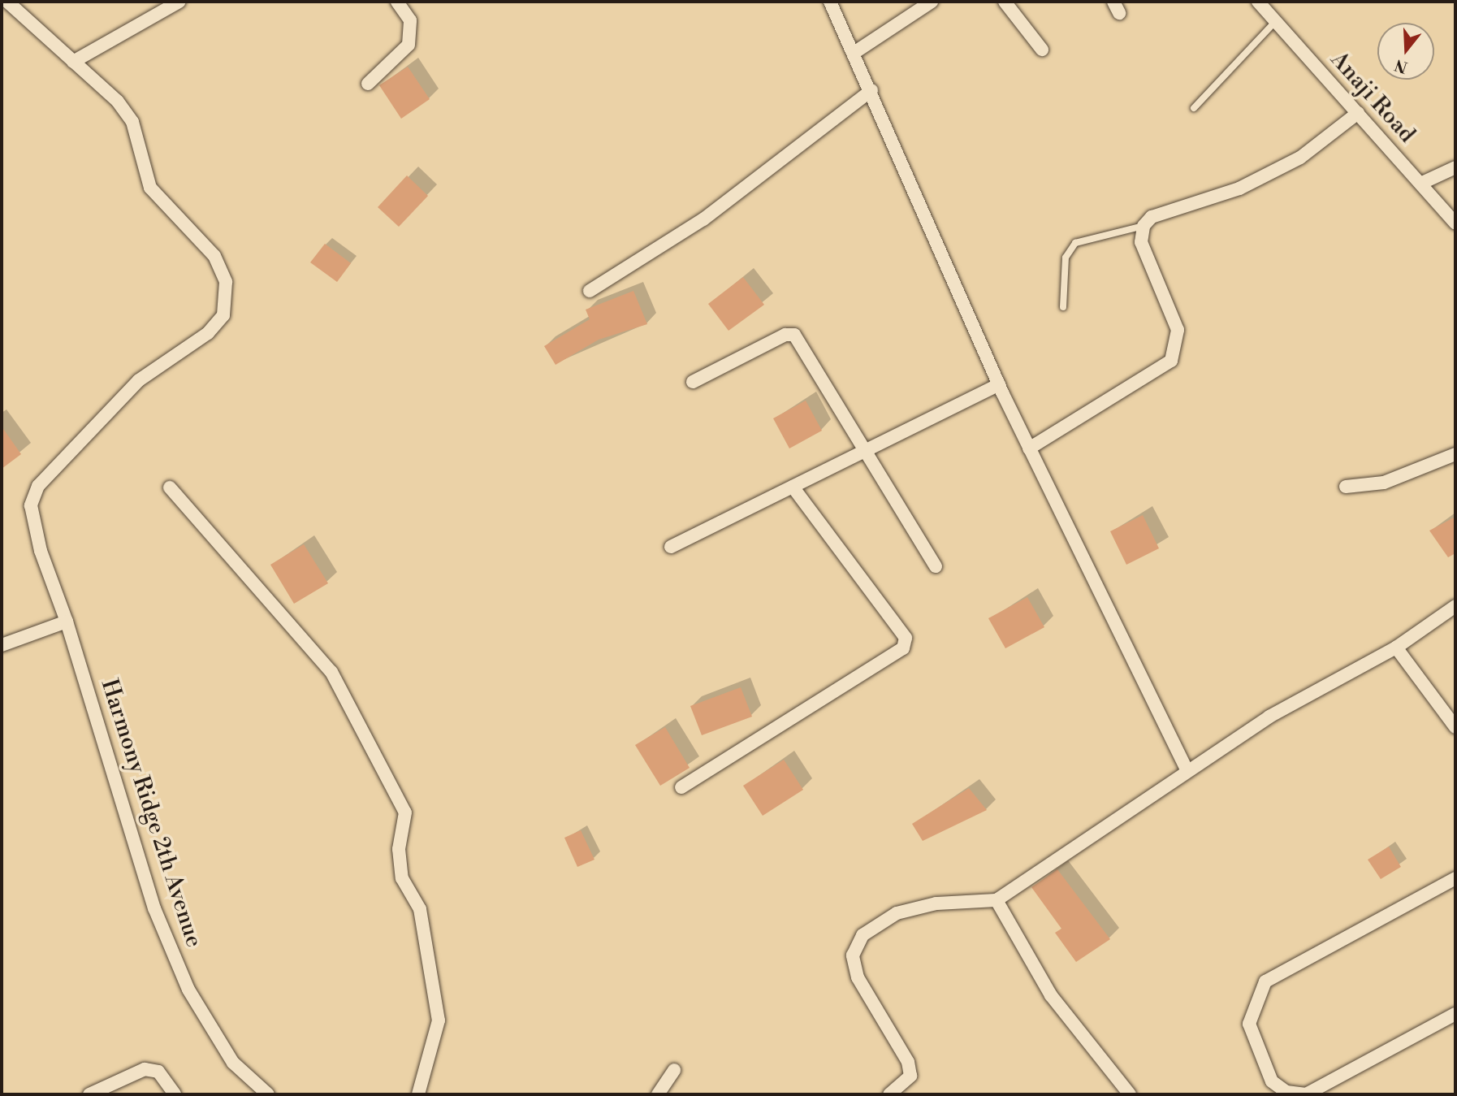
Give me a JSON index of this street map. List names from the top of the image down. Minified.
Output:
{"streets":{"street":["Anaji Road","Harmony Ridge 2th Avenue"]},"north":"bottom"}
